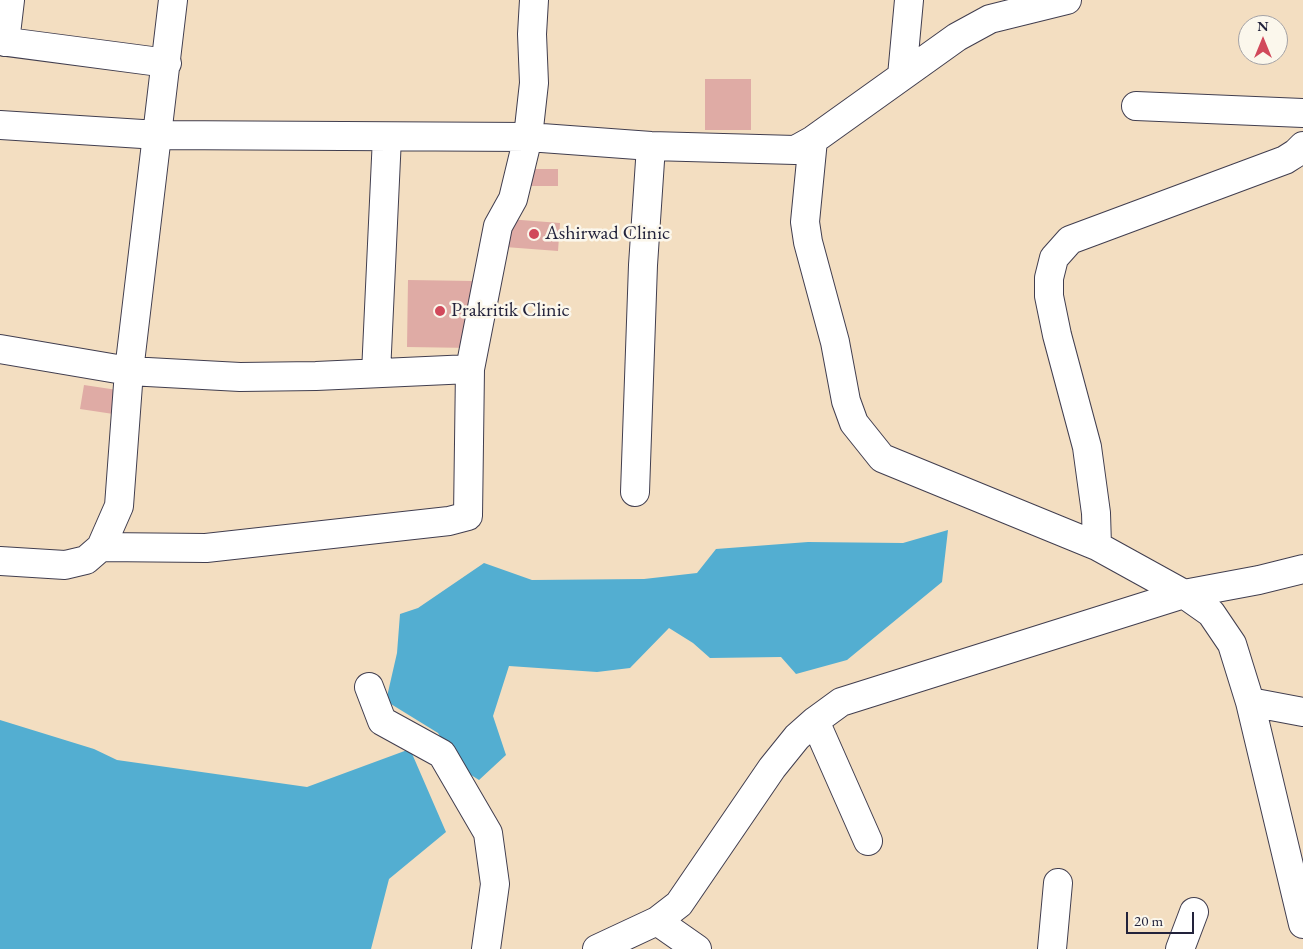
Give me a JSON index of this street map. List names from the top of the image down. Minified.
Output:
{"places":["Ashirwad Clinic","Prakritik Clinic"],"scale_bar":"20 m","north":"top"}
